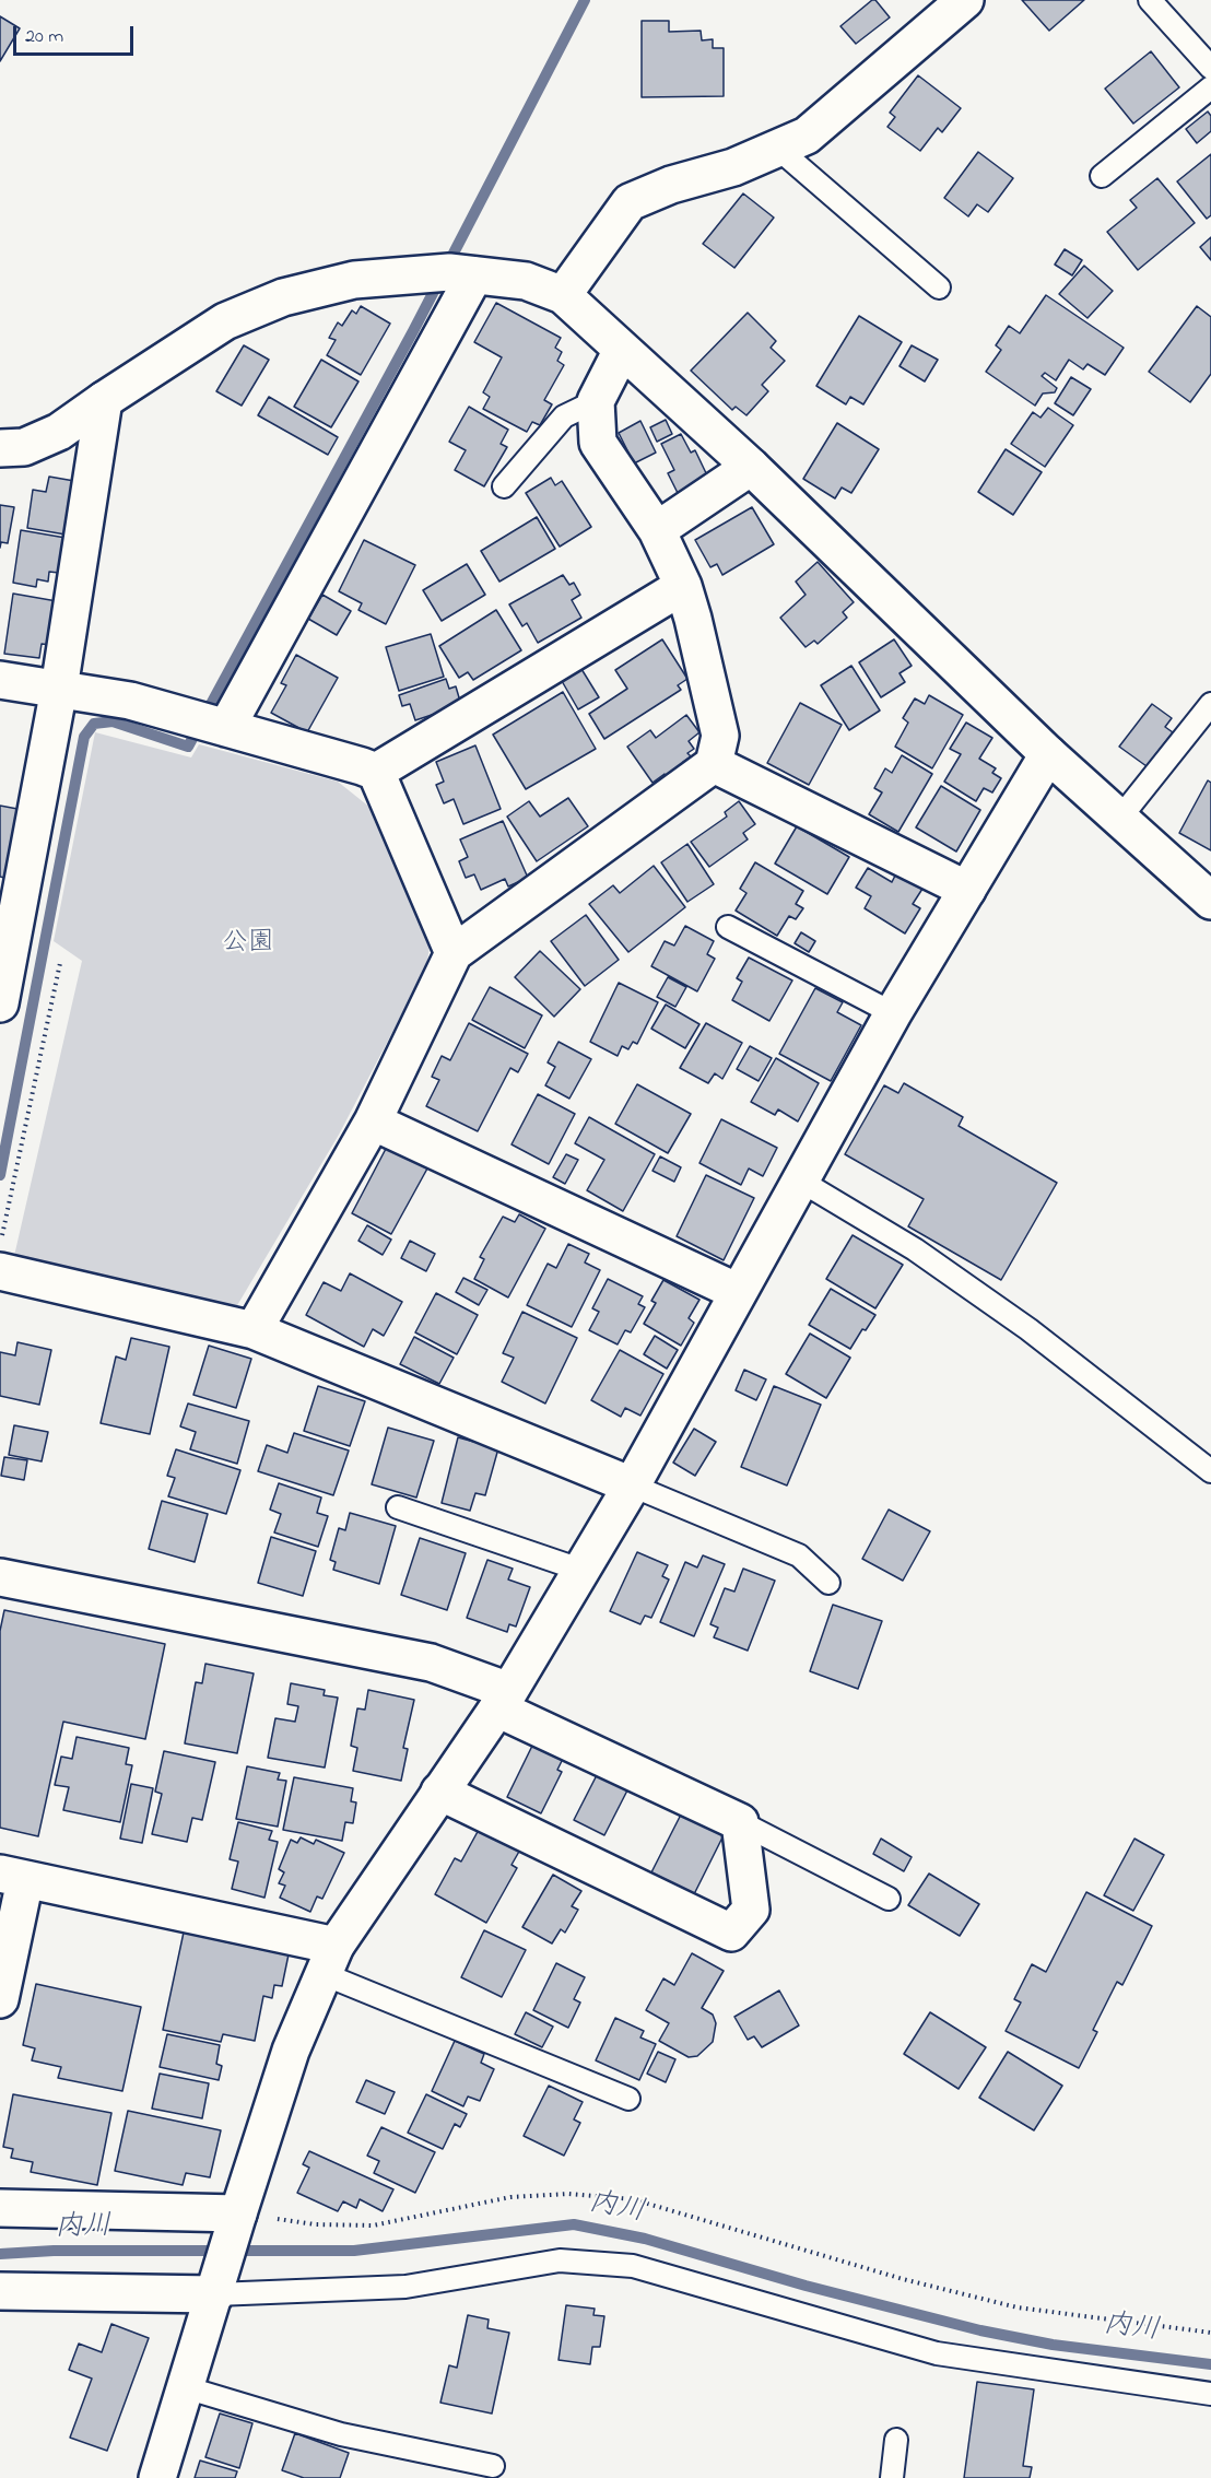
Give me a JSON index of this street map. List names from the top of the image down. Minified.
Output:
{"water":["内川"],"parks":["公園"],"scale_bar":"20 m"}
